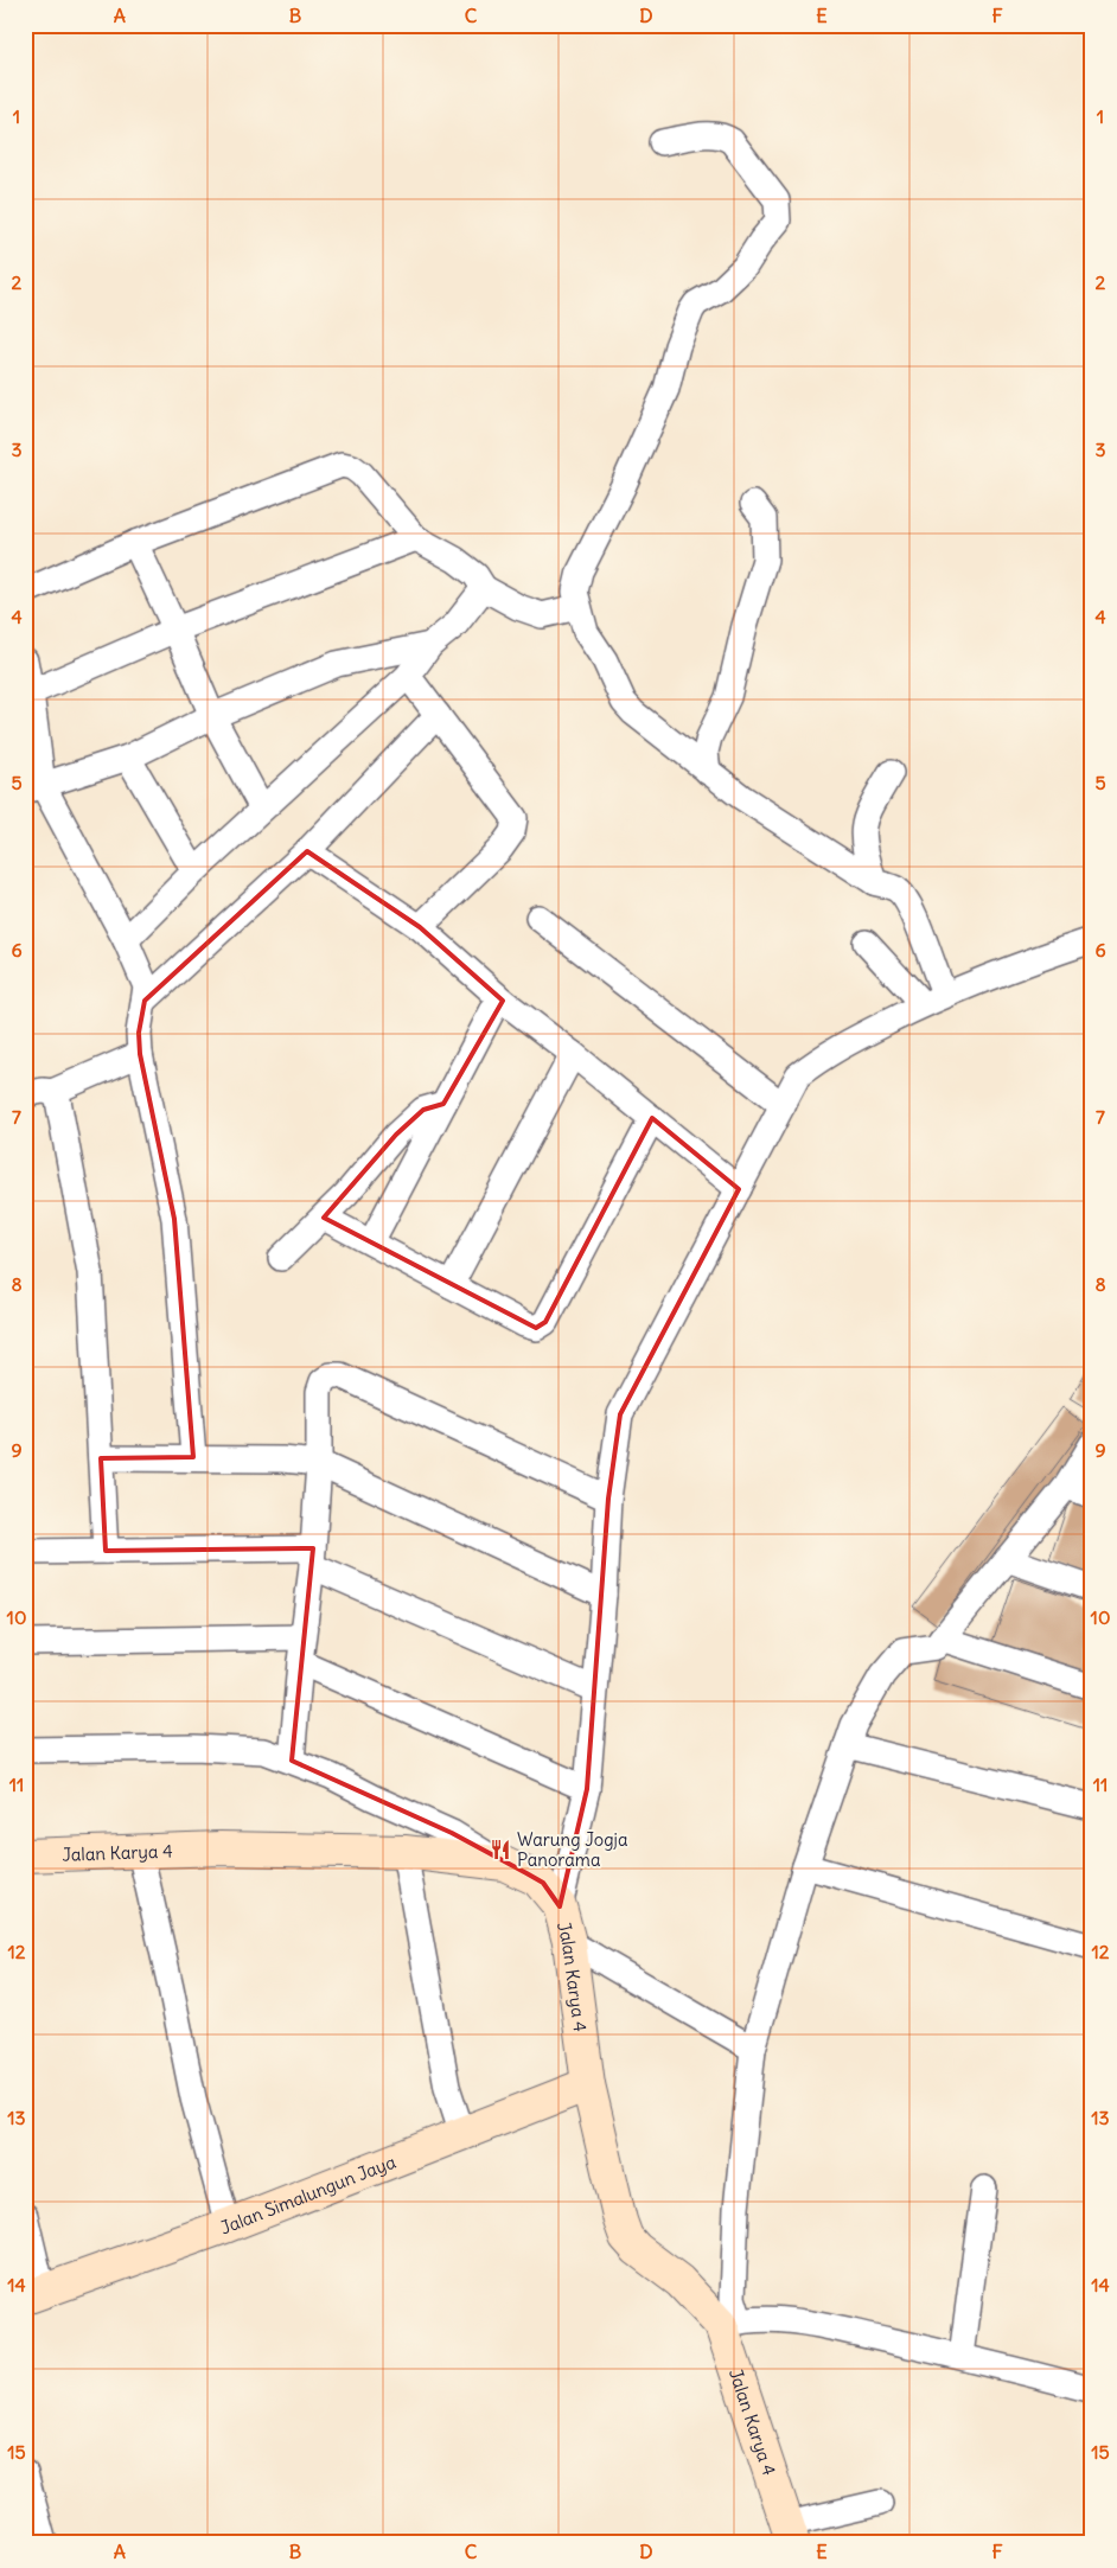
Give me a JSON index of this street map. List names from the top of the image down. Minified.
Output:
{"streets":{"main road":["Jalan Karya 4","Jalan Simalungun Jaya"]},"crossings":[["Jalan Karya 4","Jalan Simalungun Jaya"]],"places":{"restaurant":["Warung Jogja Panorama"]},"grid":{"columns":["A","B","C","D","E","F"],"rows":["1","2","3","4","5","6","7","8","9","10","11","12","13","14","15"]}}
